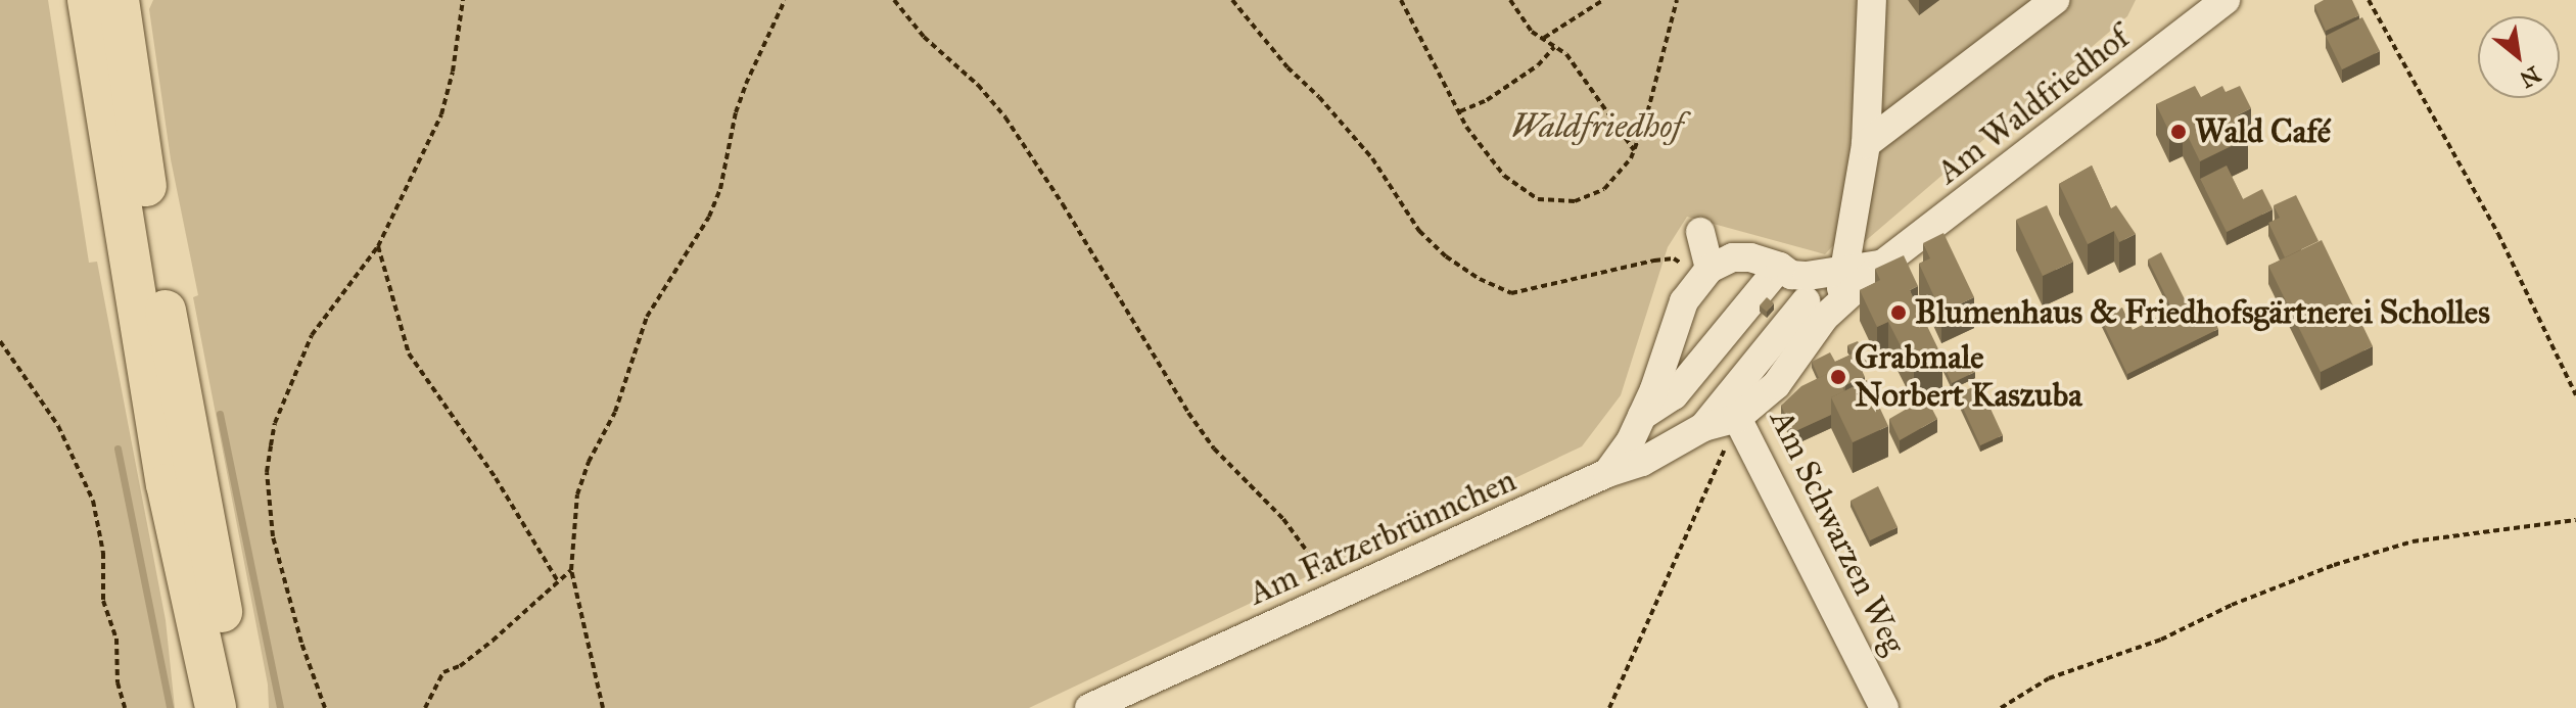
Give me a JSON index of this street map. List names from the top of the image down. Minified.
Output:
{"streets":{"street":["Am Waldfriedhof","Am Schwarzen Weg","Am Fatzerbrünnchen"]},"crossings":[["Am Waldfriedhof","Am Schwarzen Weg"]],"parks":["Waldfriedhof"],"places":["Wald Café","Blumenhaus & Friedhofsgärtnerei Scholles","Grabmale Norbert Kaszuba"],"north":"bottom right"}
